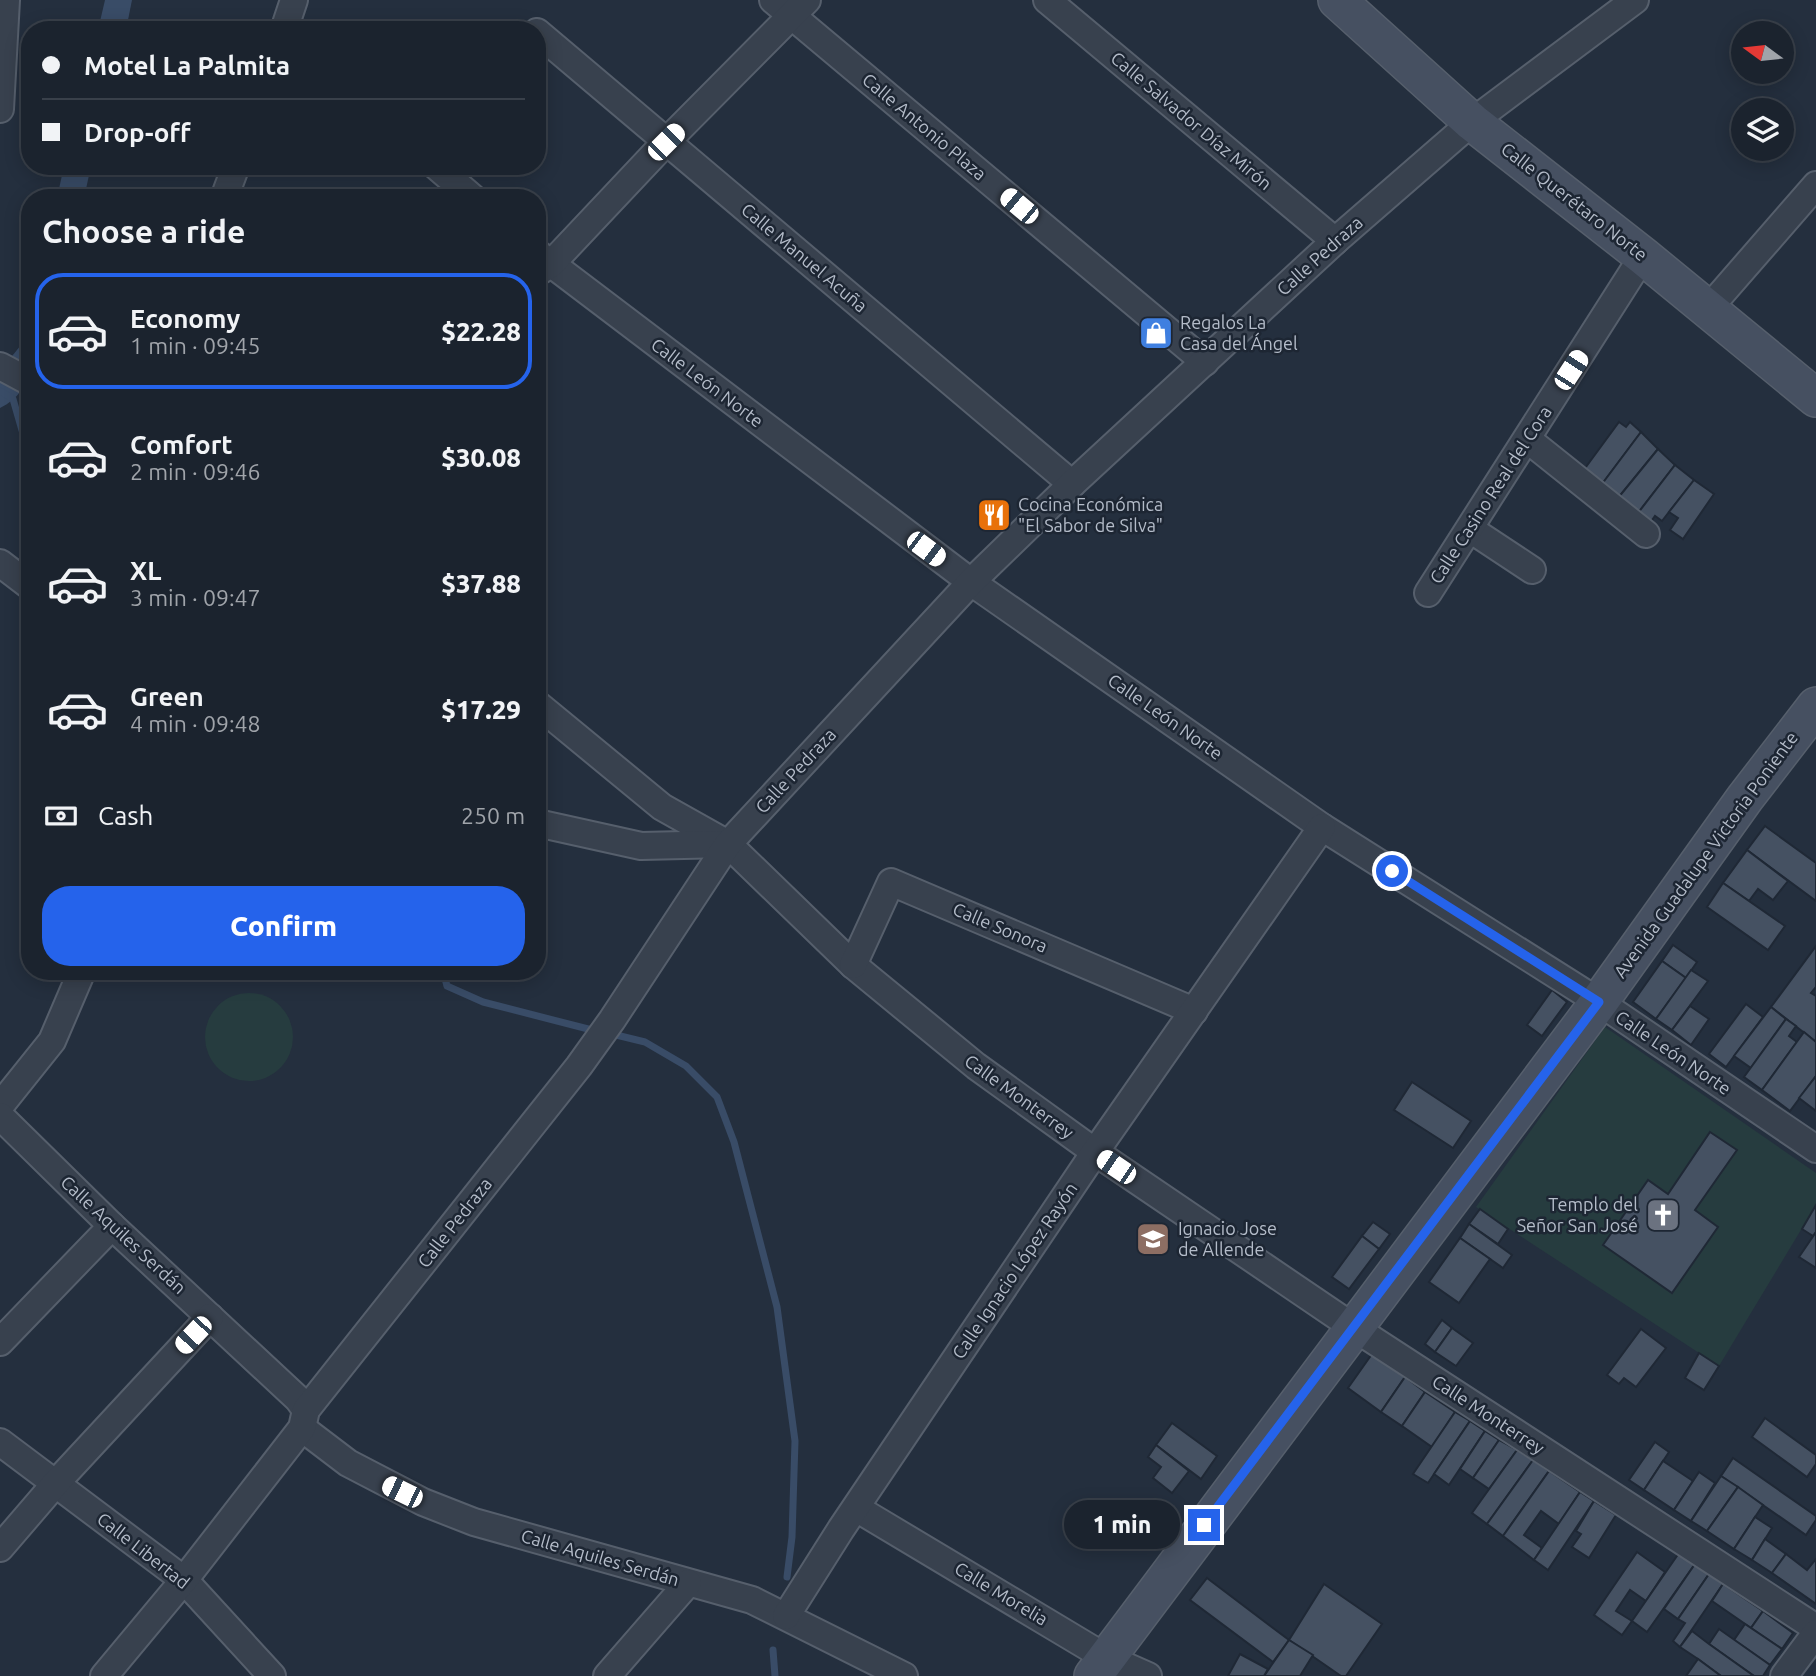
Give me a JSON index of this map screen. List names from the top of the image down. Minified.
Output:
{"streets":{"main road":["Calle Querétaro Norte","Avenida Guadalupe Victoria Poniente"],"street":["Calle Salvador Díaz Mirón","Calle Antonio Plaza","Calle Pedraza","Calle Manuel Acuña","Calle León Norte","Calle Casino Real del Cora","Calle Sonora","Calle Monterrey","Calle Aquiles Serdán","Calle Ignacio López Rayón","Calle Libertad","Calle Morelia"]},"crossings":[["Calle Salvador Díaz Mirón","Calle Pedraza"],["Calle Antonio Plaza","Calle Pedraza"],["Calle Querétaro Norte","Calle Pedraza"],["Calle Querétaro Norte","Calle Casino Real del Cora"],["Calle Pedraza","Calle Manuel Acuña"],["Calle Pedraza","Calle León Norte"],["Calle Pedraza","Calle Monterrey"],["Calle Pedraza","Calle Aquiles Serdán"],["Calle Pedraza","Calle Libertad"],["Calle León Norte","Avenida Guadalupe Victoria Poniente"],["Calle León Norte","Calle Ignacio López Rayón"],["Avenida Guadalupe Victoria Poniente","Calle Monterrey"],["Avenida Guadalupe Victoria Poniente","Calle Morelia"],["Calle Sonora","Calle Monterrey"],["Calle Sonora","Calle Ignacio López Rayón"],["Calle Monterrey","Calle Ignacio López Rayón"],["Calle Aquiles Serdán","Calle Ignacio López Rayón"],["Calle Ignacio López Rayón","Calle Morelia"]],"places":{"shop":["Regalos La Casa del Ángel"],"restaurant":["Cocina Económica \"El Sabor de Silva\""],"church":["Templo del Señor San José"],"school or university":["Ignacio Jose de Allende"]},"north":"left","page":{"banner":["Motel La Palmita","Drop-off"],"heading":"Choose a ride","list":[{"name":"Economy","note":"1 min · 09:45","value":"$22.28"},{"name":"Comfort","note":"2 min · 09:46","value":"$30.08"},{"name":"XL","note":"3 min · 09:47","value":"$37.88"},{"name":"Green","note":"4 min · 09:48","value":"$17.29"}],"pay":["Cash","250 m"],"buttons":"Confirm","bubble":"1 min"}}
